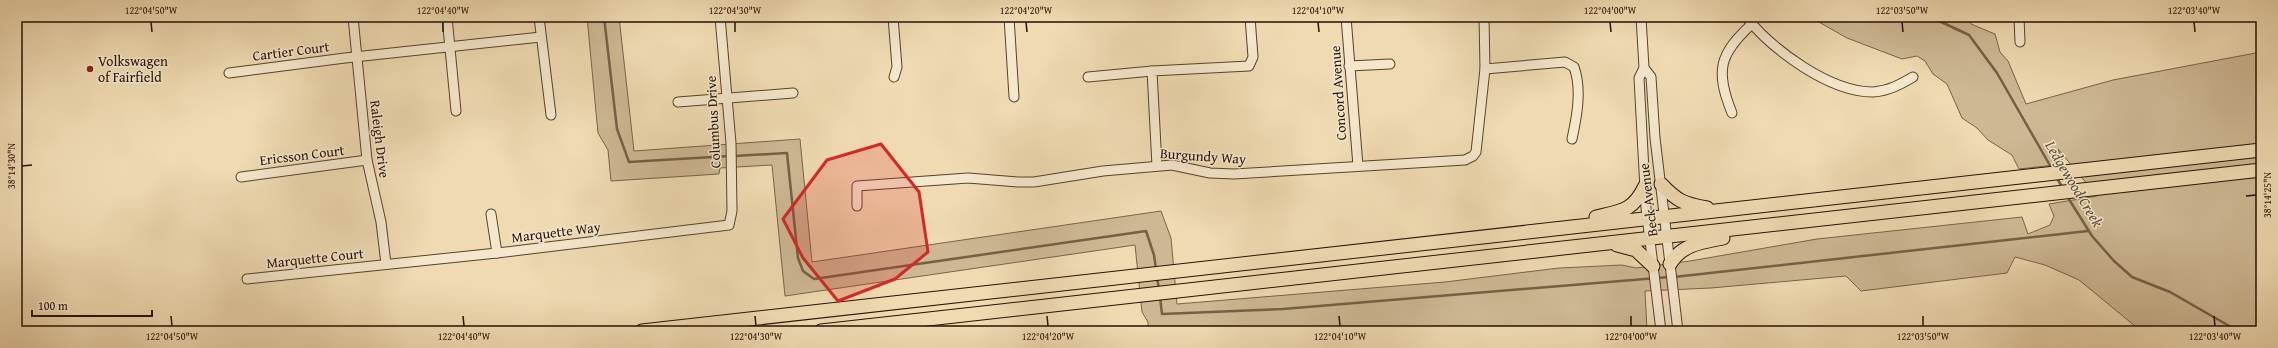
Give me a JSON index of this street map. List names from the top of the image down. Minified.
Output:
{"streets":{"street":["Cartier Court","Concord Avenue","Columbus Drive","Raleigh Drive","Ericsson Court","Burgundy Way","Beck Avenue","Marquette Way","Marquette Court"]},"crossings":[["Cartier Court","Raleigh Drive"],["Concord Avenue","Burgundy Way"],["Columbus Drive","Marquette Way"],["Raleigh Drive","Ericsson Court"],["Raleigh Drive","Marquette Way"],["Raleigh Drive","Marquette Court"],["Marquette Way","Marquette Court"]],"water":["Ledgewood Creek"],"places":["Volkswagen of Fairfield"],"scale_bar":"100 m","coordinates":["122°04'50\"W","122°04'40\"W","122°04'30\"W","122°04'20\"W","122°04'10\"W","122°04'00\"W","122°03'50\"W","122°03'40\"W","38°14'30\"N","38°14'25\"N"]}
